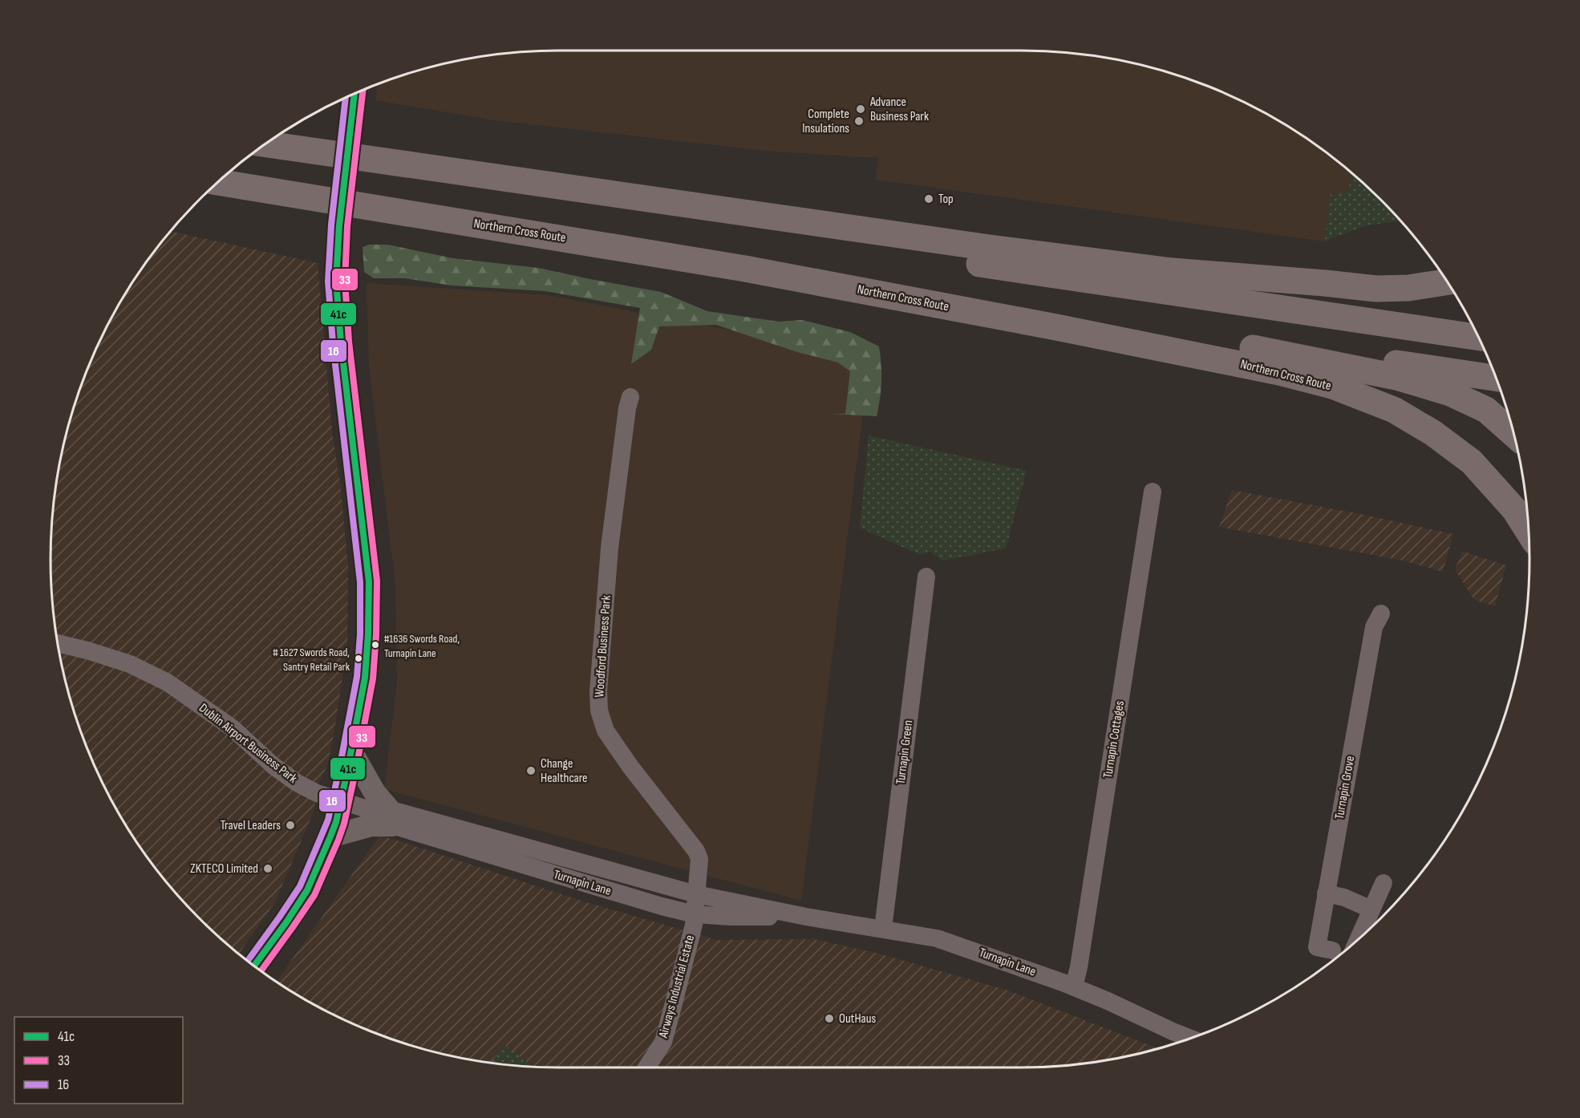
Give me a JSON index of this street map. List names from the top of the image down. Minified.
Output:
{"streets":{"highway":["Northern Cross Route"],"street":["Woodford Business Park","Turnapin Cottages","Dublin Airport Business Park","Turnapin Green","Turnapin Grove","Turnapin Lane","Airways Industrial Estate"]},"crossings":[["Woodford Business Park","Turnapin Lane"],["Woodford Business Park","Airways Industrial Estate"],["Turnapin Cottages","Turnapin Lane"],["Dublin Airport Business Park","Turnapin Lane"],["Turnapin Green","Turnapin Lane"],["Turnapin Lane","Airways Industrial Estate"]],"places":["Advance Business Park","Complete Insulations","Top","#1636 Swords Road, Turnapin Lane","# 1627 Swords Road, Santry Retail Park","Change Healthcare","Travel Leaders","ZKTECO Limited","OutHaus"],"lines":["transit line 33","transit line 41c","transit line 16"],"legend":["41c","33","16"]}
